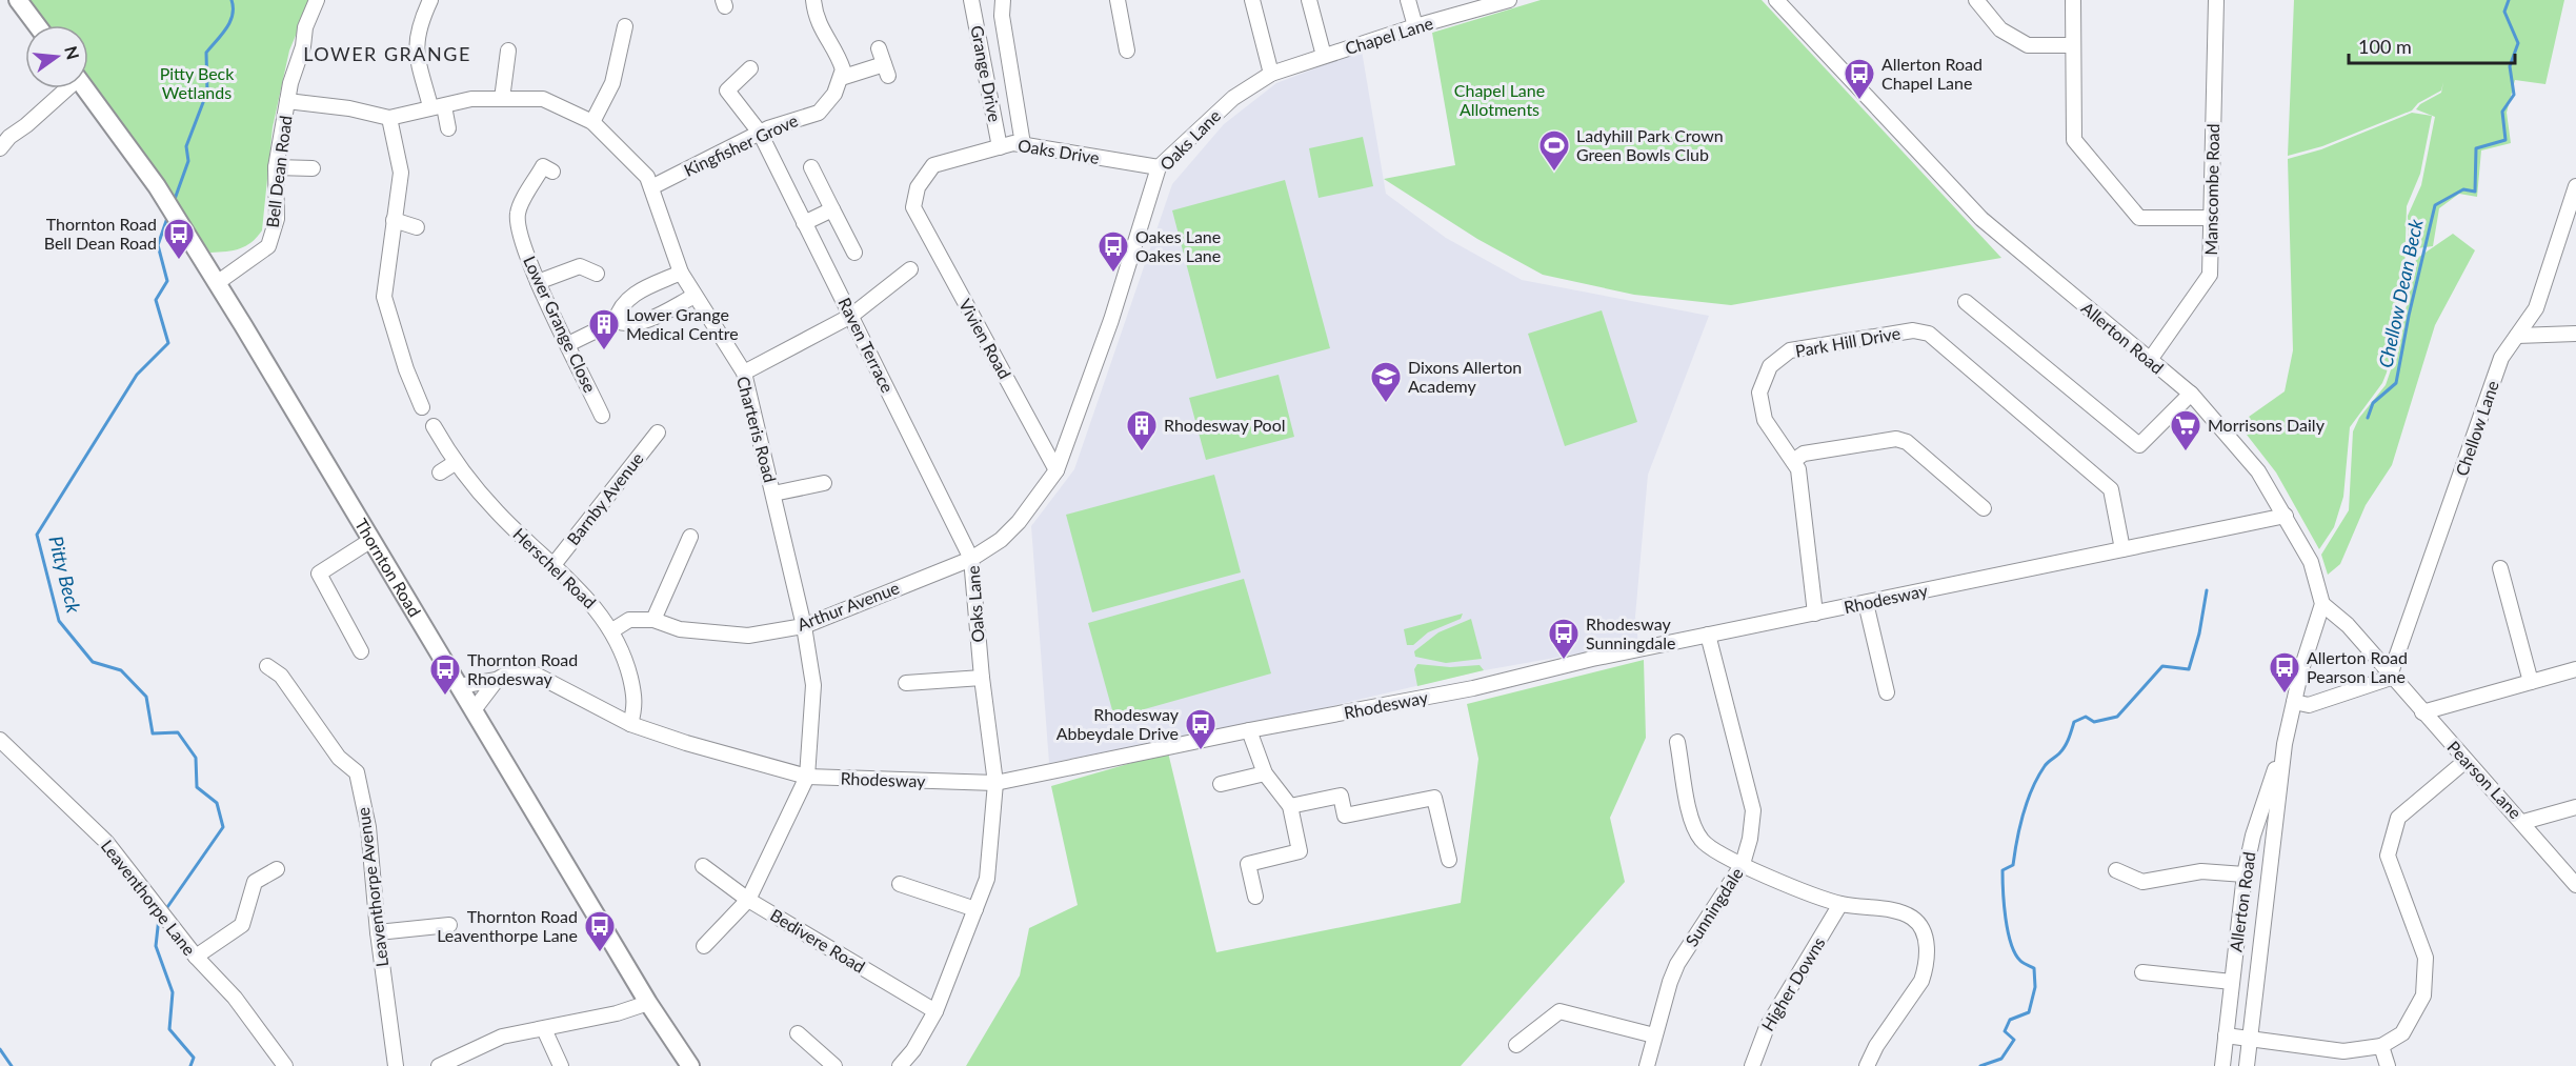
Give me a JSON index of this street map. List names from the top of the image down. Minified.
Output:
{"streets":{"main road":["Thornton Road"],"street":["Chapel Lane","Grange Drive","Oaks Lane","Kingfisher Grove","Oaks Drive","Bell Dean Road","Manscombe Road","Lower Grange Close","Allerton Road","Vivien Road","Park Hill Drive","Raven Terrace","Chellow Lane","Charteris Road","Barnby Avenue","Herschel Road","Rhodesway","Arthur Avenue","Pearson Lane","Leaventhorpe Avenue","Leaventhorpe Lane","Sunningdale","Bedivere Road","Higher Downs"]},"crossings":[["Chapel Lane","Oaks Lane"],["Grange Drive","Oaks Drive"],["Oaks Lane","Oaks Drive"],["Oaks Lane","Vivien Road"],["Oaks Lane","Raven Terrace"],["Oaks Lane","Rhodesway"],["Oaks Lane","Arthur Avenue"],["Oaks Lane","Bedivere Road"],["Kingfisher Grove","Raven Terrace"],["Kingfisher Grove","Charteris Road"],["Oaks Drive","Vivien Road"],["Bell Dean Road","Charteris Road"],["Bell Dean Road","Thornton Road"],["Manscombe Road","Allerton Road"],["Allerton Road","Rhodesway"],["Allerton Road","Pearson Lane"],["Park Hill Drive","Rhodesway"],["Raven Terrace","Arthur Avenue"],["Chellow Lane","Pearson Lane"],["Charteris Road","Rhodesway"],["Charteris Road","Arthur Avenue"],["Charteris Road","Bedivere Road"],["Barnby Avenue","Herschel Road"],["Thornton Road","Rhodesway"],["Herschel Road","Rhodesway"],["Herschel Road","Arthur Avenue"],["Rhodesway","Sunningdale"]],"districts":["LOWER GRANGE"],"water":["Chellow Dean Beck","Pitty Beck"],"parks":["Pitty Beck Wetlands","Chapel Lane Allotments"],"places":{"bus stop":["Allerton Road Chapel Lane","Thornton Road Bell Dean Road","Oakes Lane Oakes Lane","Rhodesway Sunningdale","Allerton Road Pearson Lane","Thornton Road Rhodesway","Rhodesway Abbeydale Drive","Thornton Road Leaventhorpe Lane"],"sports":["Ladyhill Park Crown Green Bowls Club"],"building":["Lower Grange Medical Centre","Rhodesway Pool"],"school or university":["Dixons Allerton Academy"],"supermarket":["Morrisons Daily"]},"scale_bar":"100 m","north":"right"}
